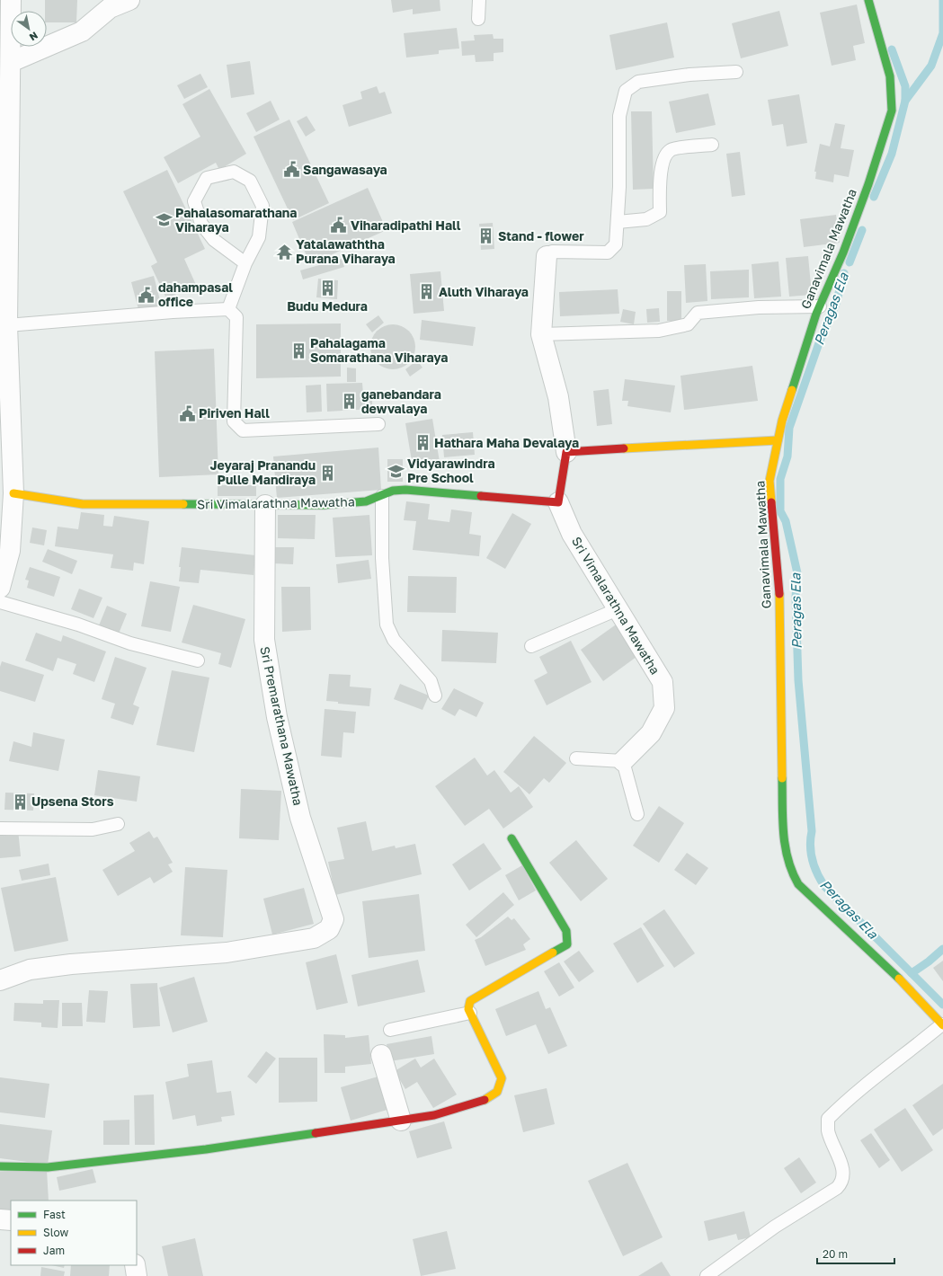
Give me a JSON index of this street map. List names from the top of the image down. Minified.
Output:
{"streets":{"street":["Ganavimala Mawatha","Sri Vimalarathna Mawatha","Sri Premarathana Mawatha"]},"crossings":[["Sri Vimalarathna Mawatha","Sri Premarathana Mawatha"]],"water":["Peragas Ela"],"places":{"public building":["Sangawasaya","Viharadipathi Hall","dahampasal office","Piriven Hall"],"school or university":["Pahalasomarathana Viharaya","Vidyarawindra Pre School"],"building":["Stand - flower","Budu Medura","Aluth Viharaya","Pahalagama Somarathana Viharaya","ganebandara dewvalaya","Hathara Maha Devalaya","Jeyaraj Pranandu Pulle Mandiraya","Upsena Stors"],"temple":["Yatalawaththa Purana Viharaya"]},"legend":["Fast","Slow","Jam"],"scale_bar":"20 m","north":"bottom right"}
